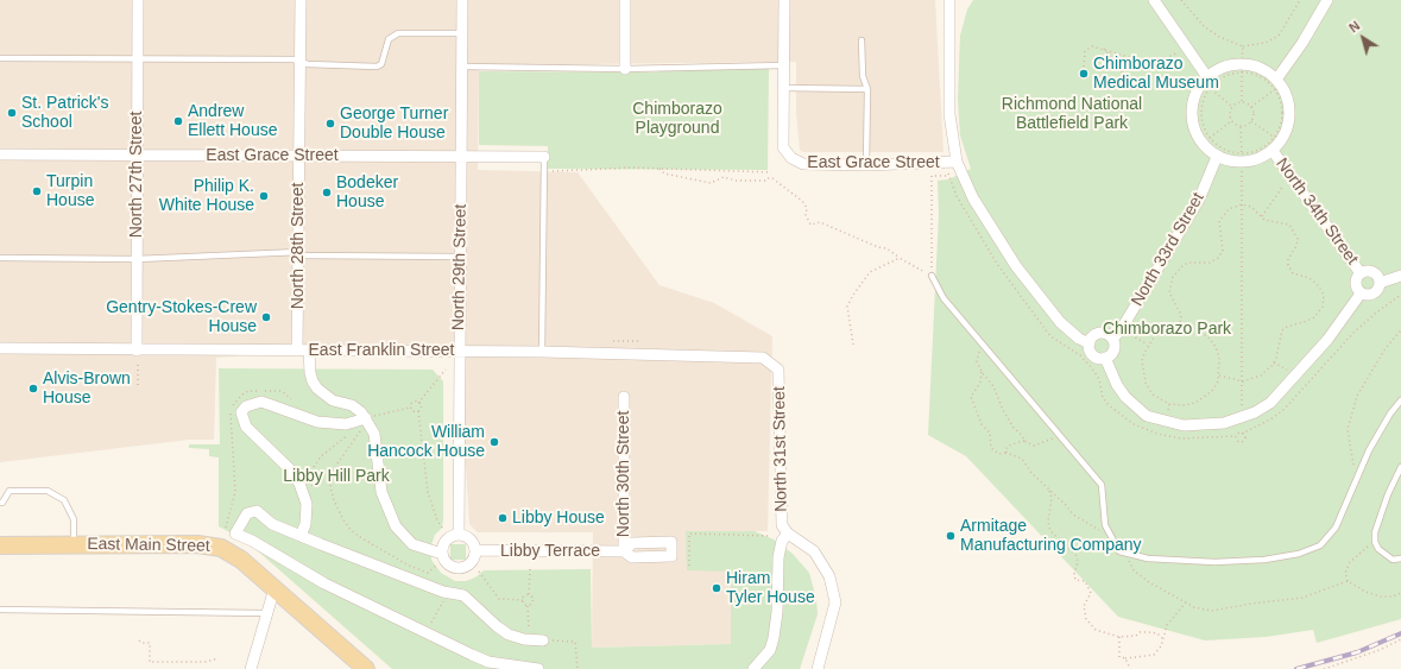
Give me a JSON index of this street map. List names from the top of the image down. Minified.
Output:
{"streets":{"main road":["East Main Street"],"street":["East Grace Street","North 27th Street","North 34th Street","North 28th Street","North 33rd Street","North 29th Street","East Franklin Street","North 31st Street","North 30th Street","Libby Terrace"]},"crossings":[["East Grace Street","North 27th Street"],["East Grace Street","North 34th Street"],["East Grace Street","North 28th Street"],["East Grace Street","North 33rd Street"],["East Grace Street","North 29th Street"],["North 27th Street","East Franklin Street"],["North 28th Street","East Franklin Street"],["North 29th Street","East Franklin Street"],["North 29th Street","Libby Terrace"],["East Franklin Street","North 31st Street"],["North 30th Street","Libby Terrace"]],"parks":["Richmond National Battlefield Park","Chimborazo Playground","Chimborazo Park","Libby Hill Park"],"places":["Chimborazo Medical Museum","St. Patrick's School","Andrew Ellett House","George Turner Double House","Turpin House","Bodeker House","Philip K. White House","Gentry-Stokes-Crew House","Alvis-Brown House","William Hancock House","Libby House","Armitage Manufacturing Company","Hiram Tyler House"],"north":"top left"}
